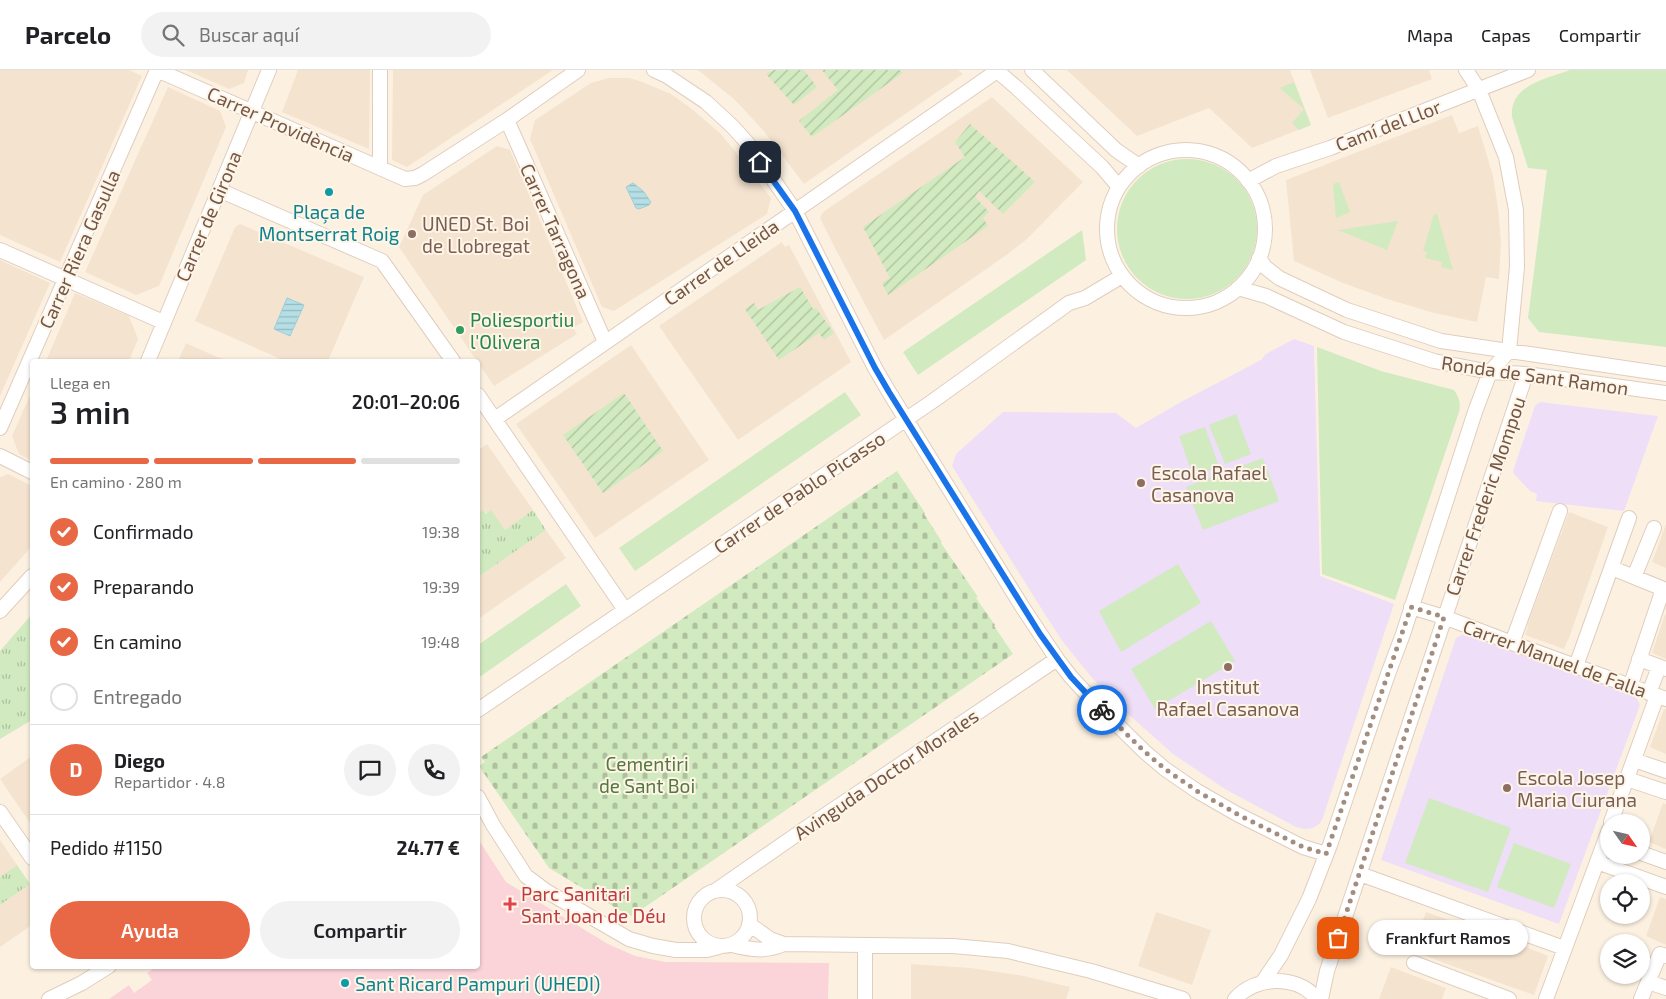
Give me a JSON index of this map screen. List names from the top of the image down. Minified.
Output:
{"streets":{"street":["Carrer Providència","Camí del Llor","Carrer de Girona","Carrer Tarragona","Carrer Riera Gasulla","Carrer de Lleida","Ronda de Sant Ramon","Carrer de Pablo Picasso","Carrer Frederic Mompou","Carrer Manuel de Falla","Avinguda Doctor Morales"]},"crossings":[["Carrer Providència","Carrer de Girona"],["Carrer Providència","Carrer Tarragona"],["Carrer Providència","Carrer Riera Gasulla"],["Camí del Llor","Ronda de Sant Ramon"],["Camí del Llor","Carrer de Pablo Picasso"],["Carrer Tarragona","Carrer de Lleida"],["Ronda de Sant Ramon","Carrer de Pablo Picasso"],["Ronda de Sant Ramon","Carrer Frederic Mompou"],["Carrer Frederic Mompou","Carrer Manuel de Falla"]],"parks":["Cementiri de Sant Boi"],"places":{"other":["Plaça de Montserrat Roig","UNED St. Boi de Llobregat","Poliesportiu l'Olivera","Escola Rafael Casanova","Institut Rafael Casanova","Escola Josep Maria Ciurana","Frankfurt Ramos","Sant Ricard Pampuri (UHEDI)"],"health":["Parc Sanitari Sant Joan de Déu"]},"north":"bottom right","page":{"header":"Parcelo","search":"Buscar aquí","nav":["Mapa","Capas","Compartir"],"heading":["3 min","Llega en","20:01–20:06"],"panel":["Diego","Repartidor · 4.8","Pedido #1150","24.77 €"],"bar":"En camino · 280 m","list":[["Confirmado","19:38"],["Preparando","19:39"],["En camino","19:48"],"Entregado"],"round":"D","buttons":["Ayuda","Compartir"],"bubble":"Frankfurt Ramos"}}
